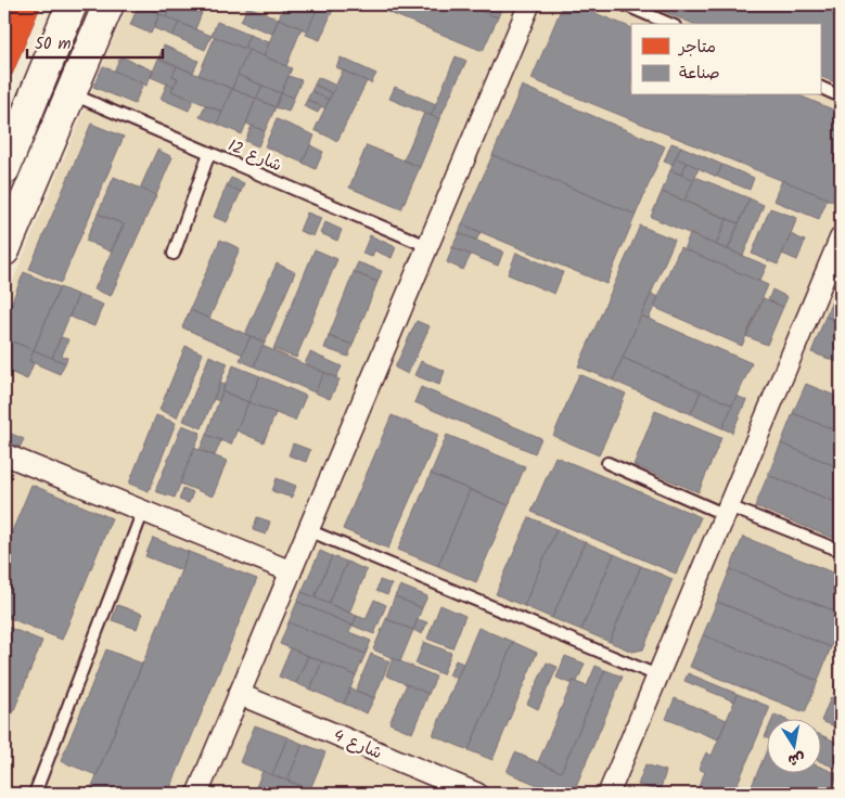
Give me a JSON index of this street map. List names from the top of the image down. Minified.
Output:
{"streets":{"street":["شارع 4"],"lane":["شارع 12"]},"legend":["متاجر","صناعة"],"scale_bar":"50 m","north":"bottom"}
